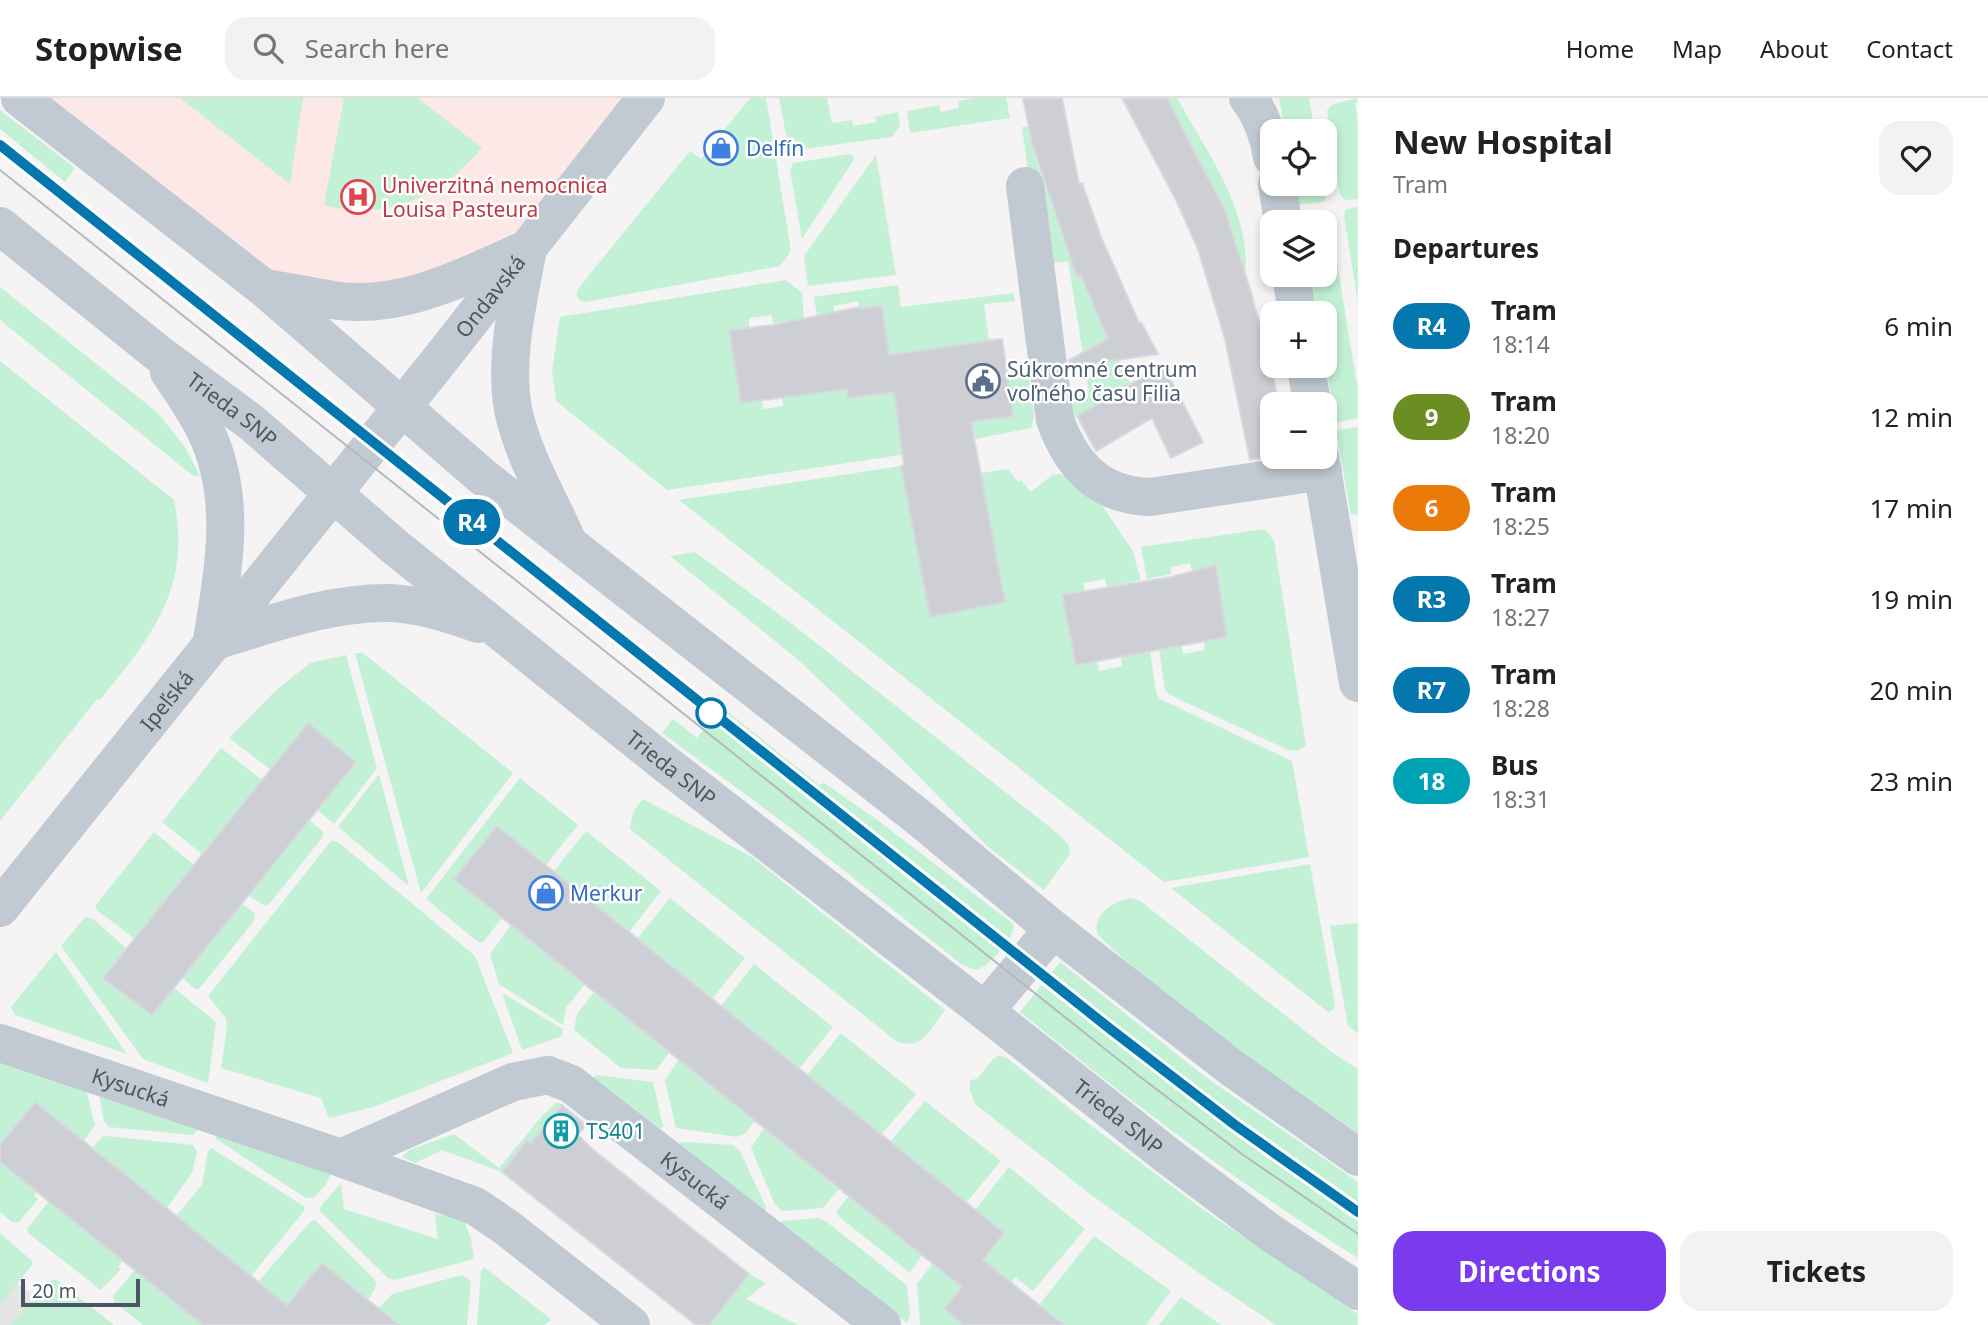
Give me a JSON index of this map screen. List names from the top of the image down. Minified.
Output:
{"streets":{"street":["Ondavská","Trieda SNP","Ipeľská","Kysucká"]},"crossings":[["Ondavská","Trieda SNP"],["Ondavská","Ipeľská"],["Trieda SNP","Ipeľská"]],"places":{"shop":["Delfín","Merkur"],"hospital":["Univerzitná nemocnica Louisa Pasteura"],"public building":["Súkromné centrum voľného času Filia"],"building":["TS401"]},"lines":["tram line R4"],"scale_bar":"20 m","page":{"header":"Stopwise","search":"Search here","nav":["Home","Map","About","Contact"],"on_map":"R4","heading":[["New Hospital","Tram"],"Departures"],"map_buttons":["+","−"],"list":[{"mark":"R4","name":"Tram","note":"18:14","value":"6 min"},{"mark":"9","name":"Tram","note":"18:20","value":"12 min"},{"mark":"6","name":"Tram","note":"18:25","value":"17 min"},{"mark":"R3","name":"Tram","note":"18:27","value":"19 min"},{"mark":"R7","name":"Tram","note":"18:28","value":"20 min"},{"mark":"18","name":"Bus","note":"18:31","value":"23 min"}],"buttons":["Directions","Tickets"],"scale":"20 m"}}
